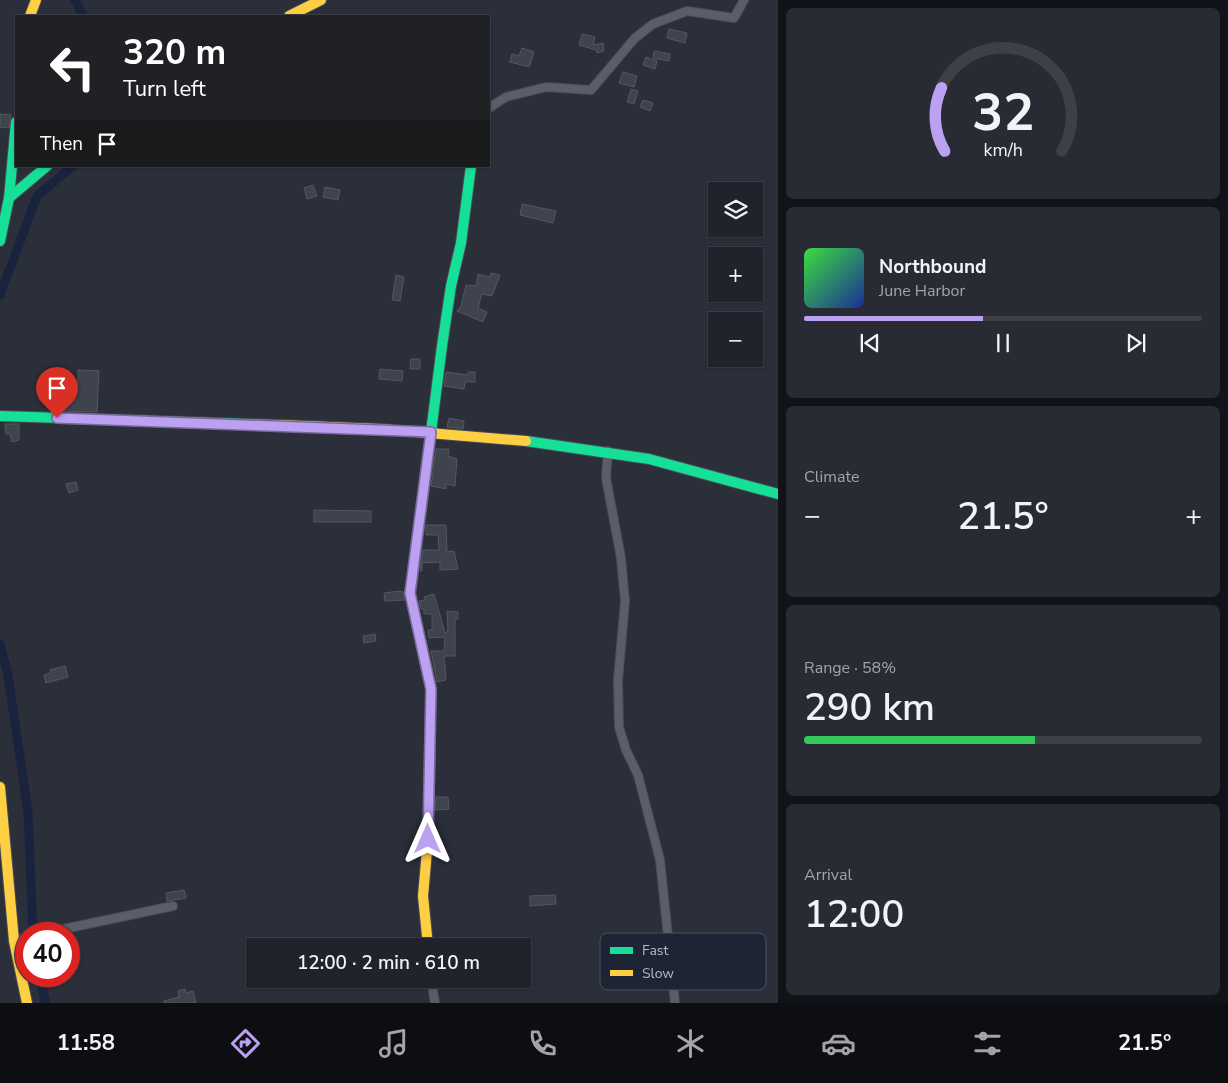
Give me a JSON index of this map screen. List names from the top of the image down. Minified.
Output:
{"legend":["Fast","Slow"],"page":{"turn":["320 m","Turn left"],"then":"Then","map_buttons":["+","−"],"song":["Northbound","June Harbor"],"tile":["Climate",["Range · 58%","290 km"],["Arrival","12:00"]],"heat":["−","21.5°","+"],"limit":"40","trip":"12:00 · 2 min · 610 m","tabs":["11:58","21.5°"],"gauge":["32","km/h"]}}
